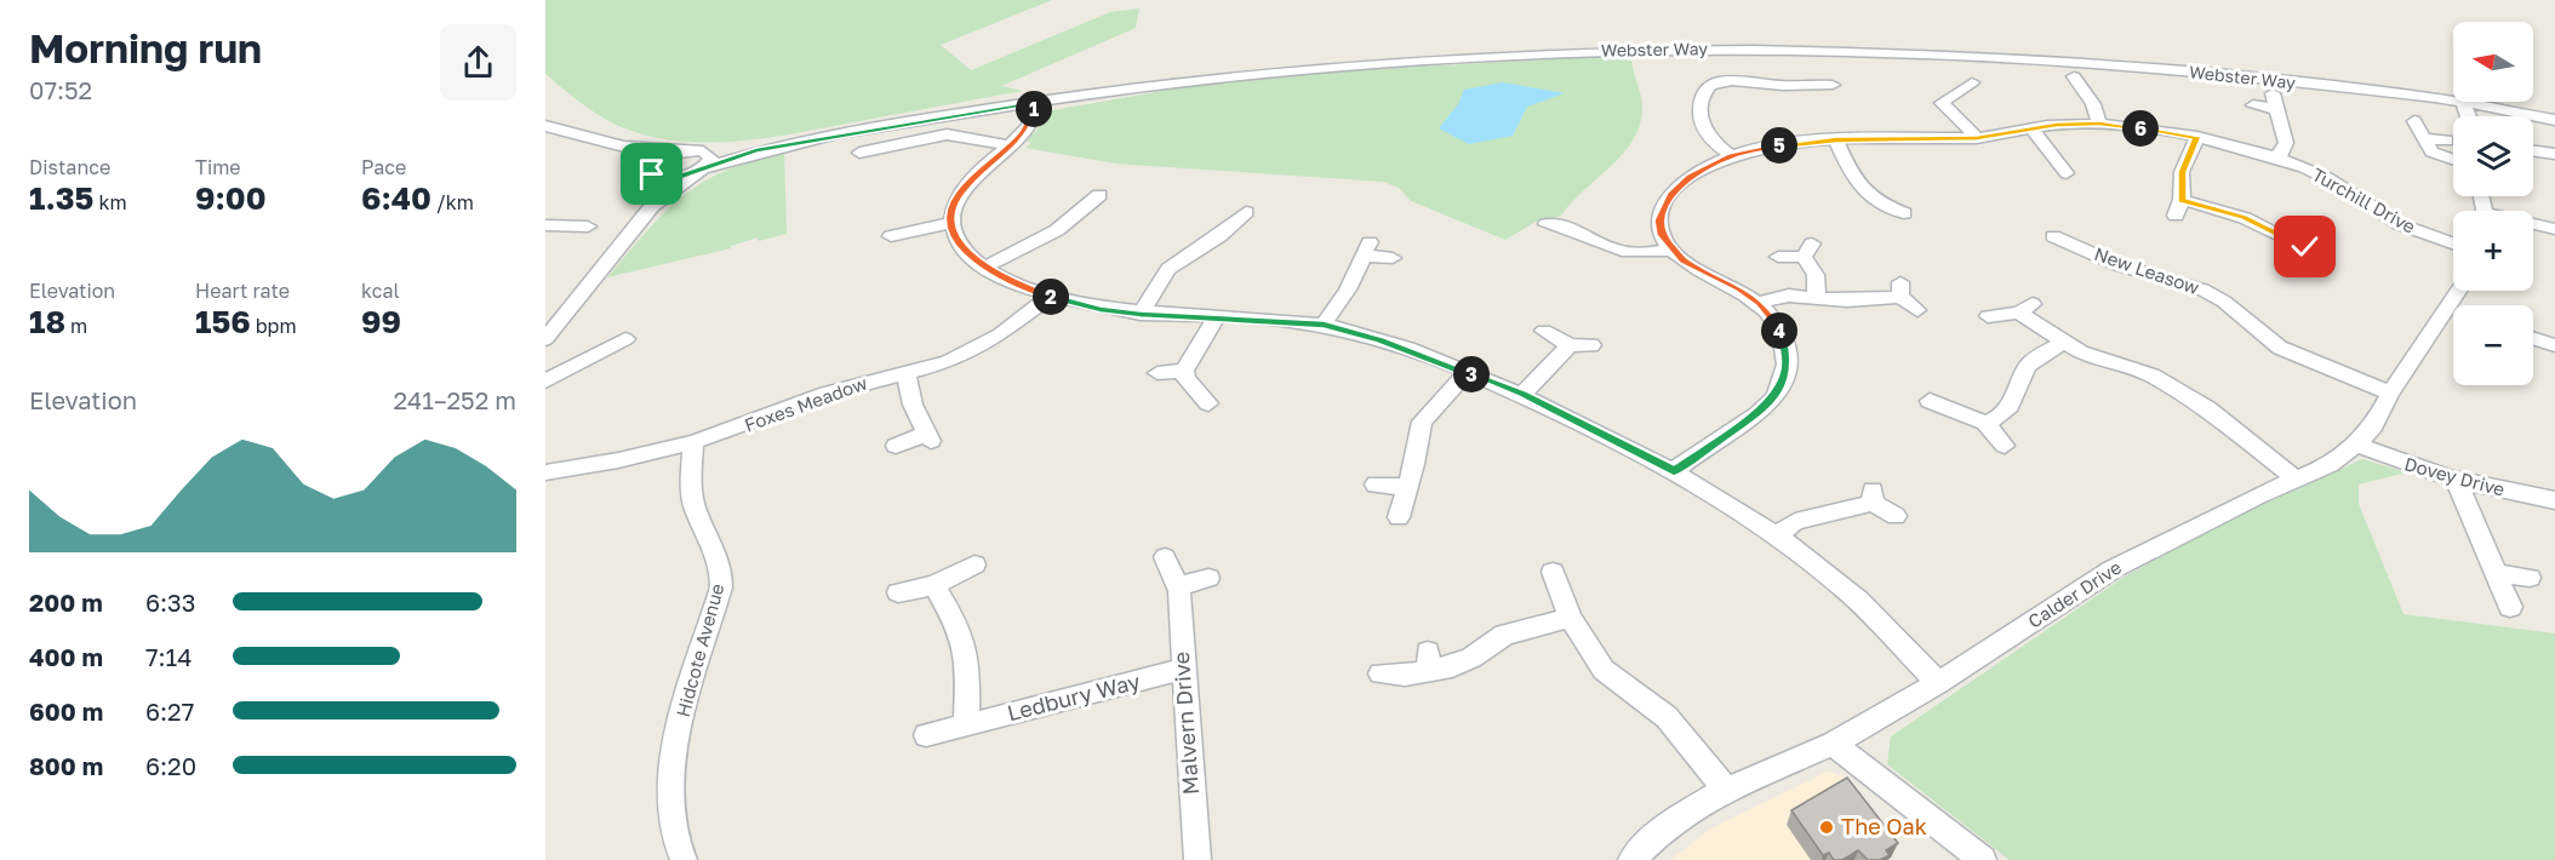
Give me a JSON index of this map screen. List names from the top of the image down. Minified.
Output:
{"streets":{"street":["Webster Way","Turchill Drive","New Leasow","Foxes Meadow","Dovey Drive","Calder Drive","Hidcote Avenue","Ledbury Way","Malvern Drive"]},"crossings":[["New Leasow","Calder Drive"],["Foxes Meadow","Hidcote Avenue"],["Dovey Drive","Calder Drive"],["Ledbury Way","Malvern Drive"]],"places":["The Oak"],"north":"left","page":{"heading":["Morning run","07:52"],"map_buttons":["+","−"],"pins":["1","6","5","2","4","3"],"stats":[["Distance","1.35 km"],["Time","9:00"],["Pace","6:40 /km"],["Elevation","18 m"],["Heart rate","156 bpm"],["kcal","99"]],"chart":["Elevation","241–252 m"],"list":[{"name":"200 m","note":"6:33"},{"name":"400 m","note":"7:14"},{"name":"600 m","note":"6:27"},{"name":"800 m","note":"6:20"}]}}
